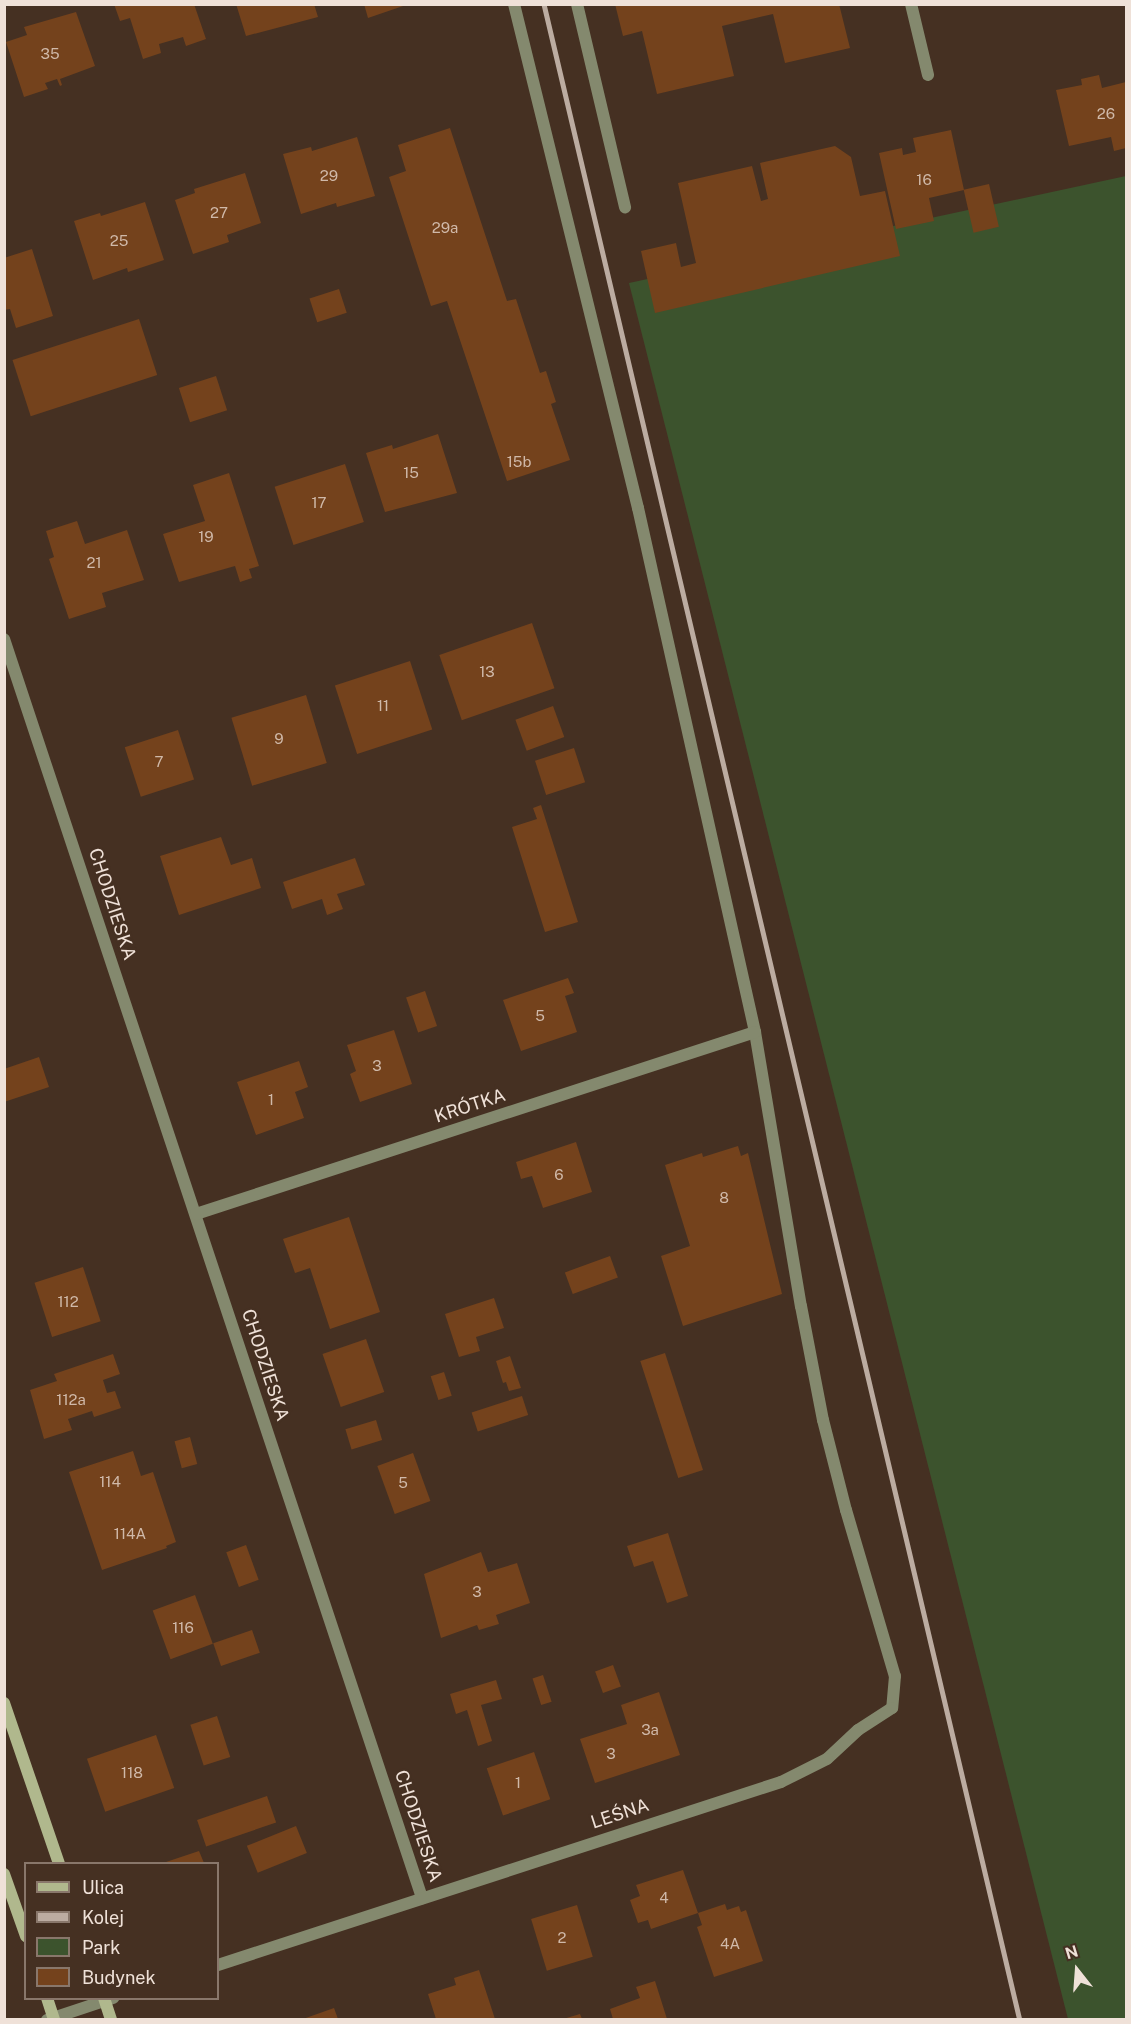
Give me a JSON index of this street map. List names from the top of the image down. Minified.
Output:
{"streets":{"street":["CHODZIESKA","KRÓTKA","LEŚNA"]},"crossings":[["CHODZIESKA","KRÓTKA"],["CHODZIESKA","LEŚNA"],["KRÓTKA","LEŚNA"]],"house_numbers":["35","26","29","16","27","29a","25","15b","15","17","19","21","13","11","9","7","5","3","1","6","8","112","112a","114","5","114A","3","116","3a","3","118","1","4","2","4A"],"legend":["Ulica","Kolej","Park","Budynek"],"north":"top"}
